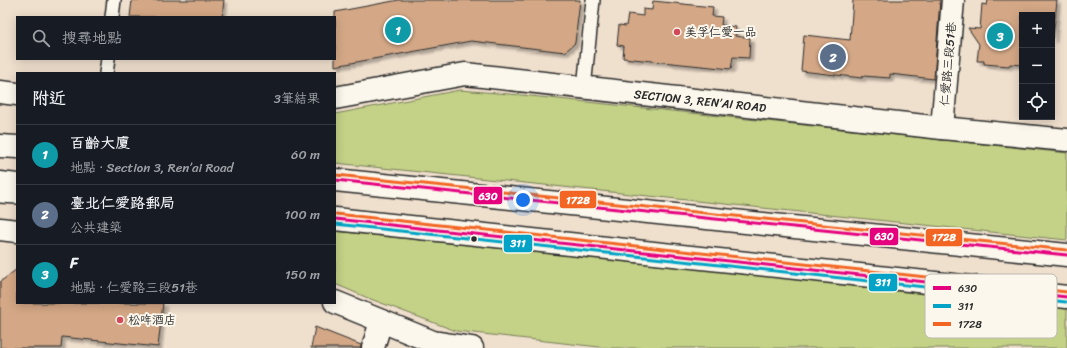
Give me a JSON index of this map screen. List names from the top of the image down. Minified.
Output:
{"streets":{"main road":["仁愛路三段51巷","SECTION 3, REN’AI ROAD"]},"crossings":[["仁愛路三段51巷","SECTION 3, REN’AI ROAD"]],"places":["美孚仁愛一品","松哖酒店"],"lines":["transit line 1728","transit line 630","transit line 311"],"legend":["630","311","1728"],"page":{"map_buttons":["+","−"],"pins":["1","3","2"],"search":"搜尋地點","heading":["附近","3筆結果"],"list":[{"mark":"1","name":"百齡大廈","note":"地點 · Section 3, Ren’ai Road","value":"60 m"},{"mark":"2","name":"臺北仁愛路郵局","note":"公共建築","value":"100 m"},{"mark":"3","name":"F","note":"地點 · 仁愛路三段51巷","value":"150 m"}]}}
